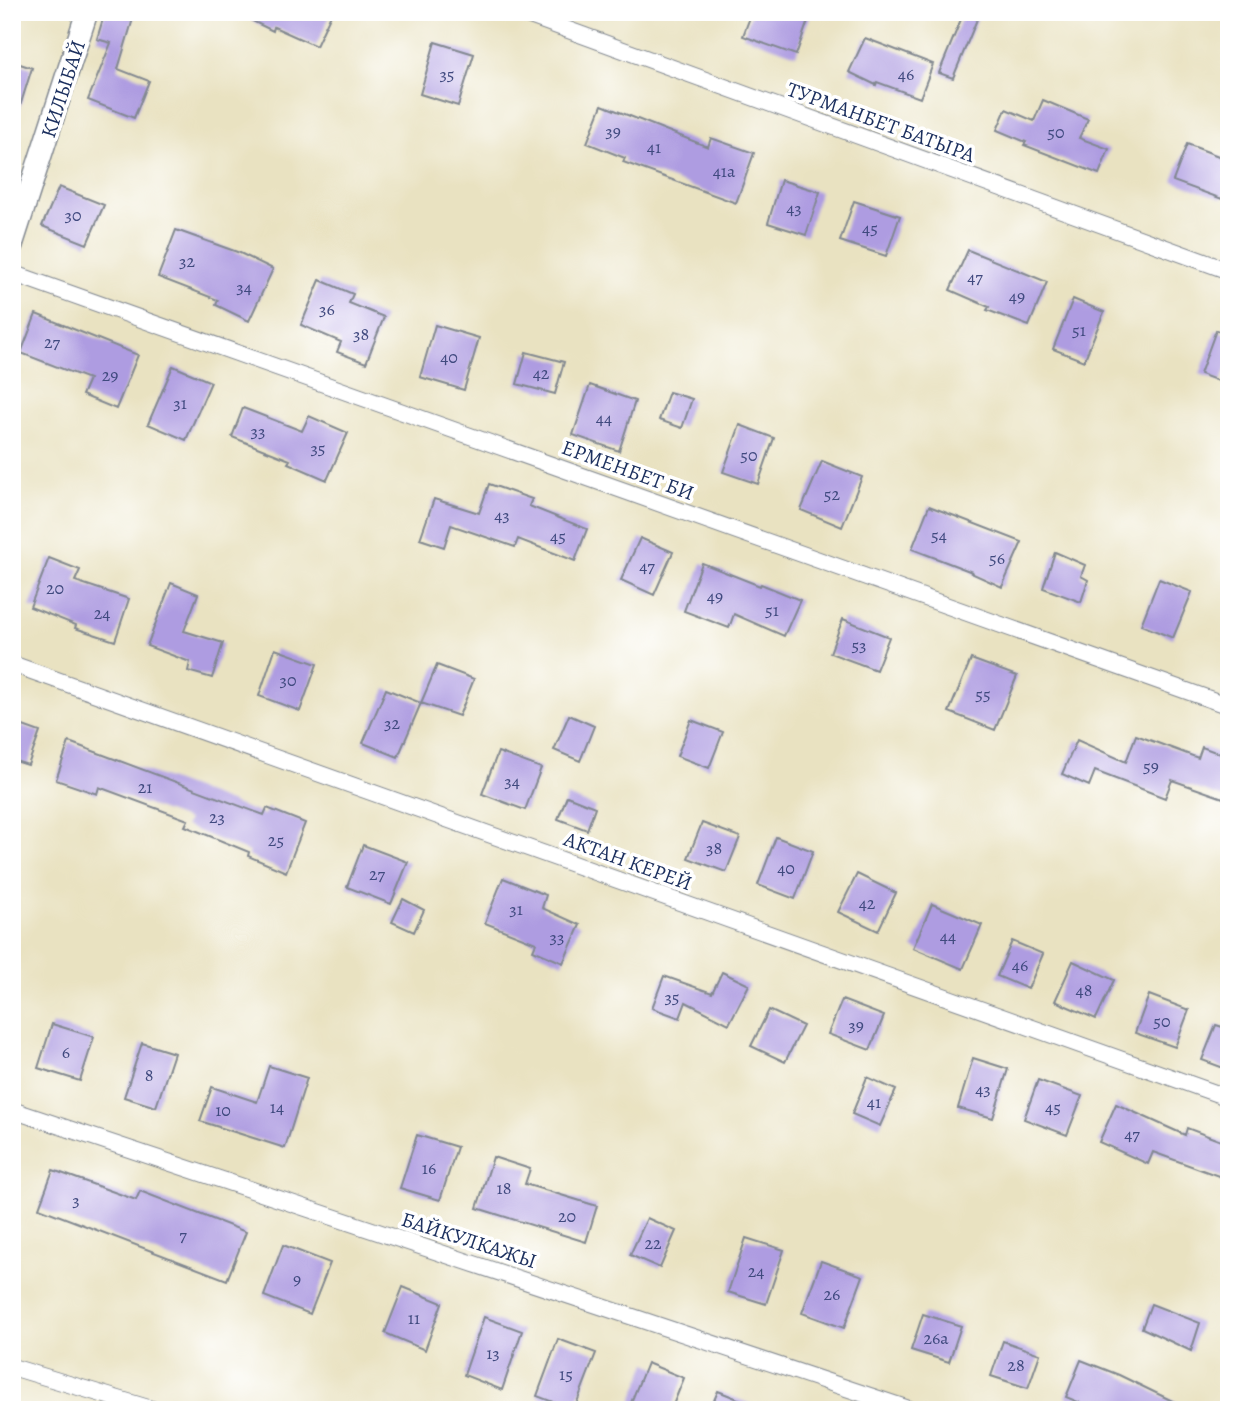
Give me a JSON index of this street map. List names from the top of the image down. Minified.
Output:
{"streets":{"street":["КИЛЫБАЙ","ТУРМАНБЕТ БАТЫРА","ЕРМЕНБЕТ БИ","АКТАН КЕРЕЙ","БАЙКУЛКАЖЫ"]},"house_numbers":["35","46","39","50","41","41а","43","30","45","32","47","34","49","36","51","38","27","40","42","29","31","44","33","35","50","52","43","54","45","56","47","20","49","51","24","53","30","55","32","59","34","21","23","25","38","40","27","42","31","44","33","46","48","35","50","39","6","8","43","41","14","45","10","47","16","18","3","20","7","22","24","9","26","11","26а","13","28","15"]}
